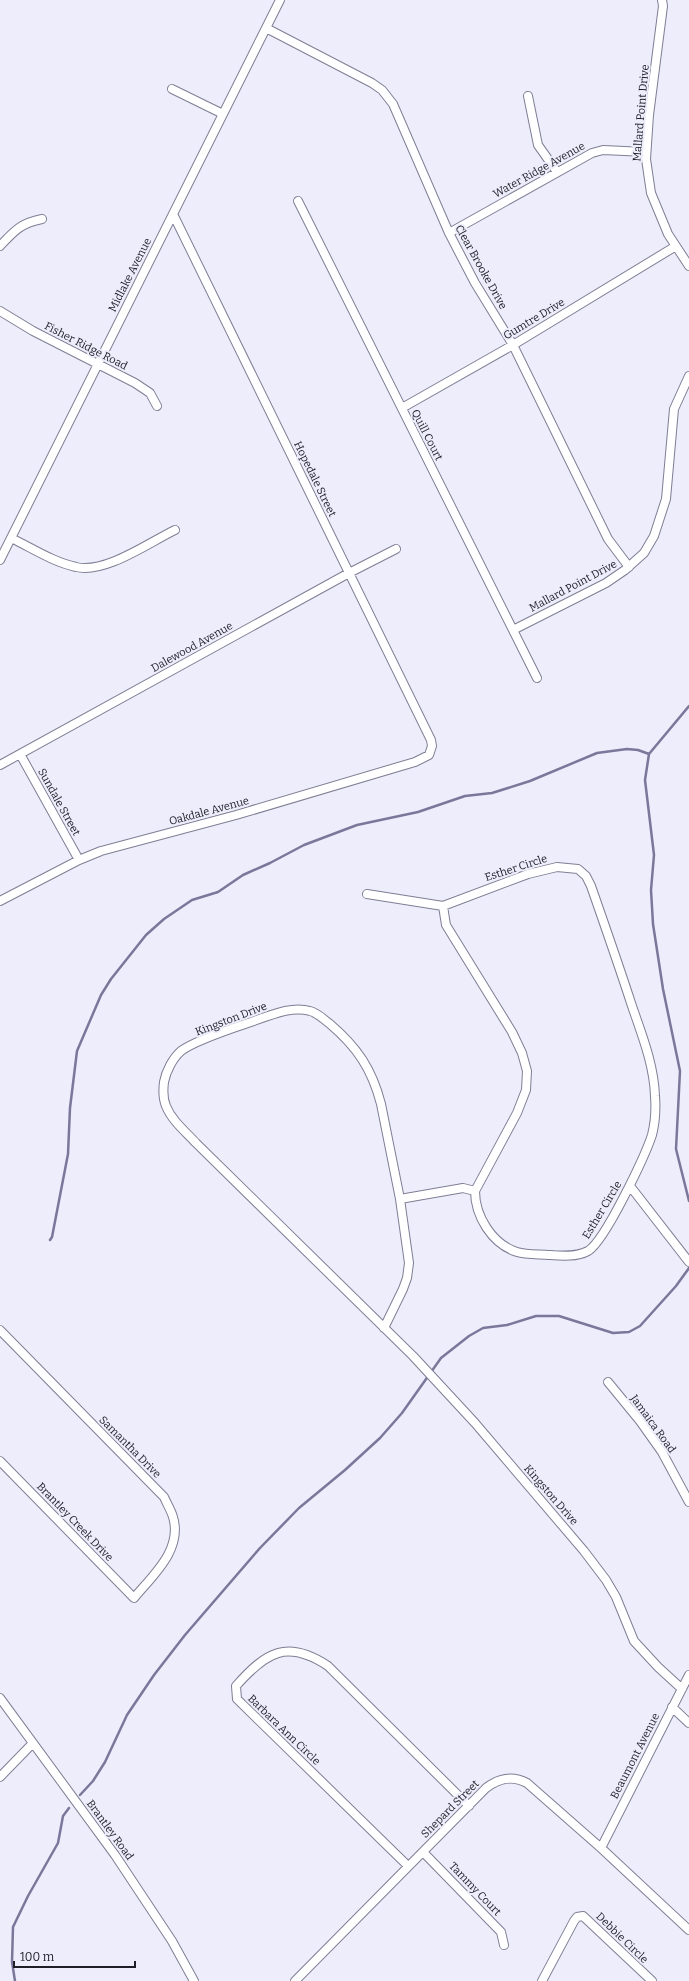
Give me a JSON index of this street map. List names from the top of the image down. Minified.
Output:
{"streets":{"street":["Mallard Point Drive","Water Ridge Avenue","Clear Brooke Drive","Midlake Avenue","Gumtre Drive","Fisher Ridge Road","Quill Court","Hopedale Street","Dalewood Avenue","Sundale Street","Oakdale Avenue","Esther Circle","Kingston Drive","Jamaica Road","Samantha Drive","Brantley Creek Drive","Barbara Ann Circle","Beaumont Avenue","Shepard Street","Brantley Road","Tammy Court","Debbie Circle"]},"crossings":[["Mallard Point Drive","Water Ridge Avenue"],["Mallard Point Drive","Clear Brooke Drive"],["Mallard Point Drive","Gumtre Drive"],["Mallard Point Drive","Quill Court"],["Water Ridge Avenue","Clear Brooke Drive"],["Clear Brooke Drive","Midlake Avenue"],["Clear Brooke Drive","Gumtre Drive"],["Midlake Avenue","Fisher Ridge Road"],["Midlake Avenue","Hopedale Street"],["Gumtre Drive","Quill Court"],["Hopedale Street","Dalewood Avenue"],["Hopedale Street","Oakdale Avenue"],["Dalewood Avenue","Sundale Street"],["Sundale Street","Oakdale Avenue"],["Kingston Drive","Beaumont Avenue"],["Samantha Drive","Brantley Creek Drive"],["Barbara Ann Circle","Shepard Street"],["Beaumont Avenue","Shepard Street"],["Shepard Street","Tammy Court"]],"scale_bar":"100 m"}
